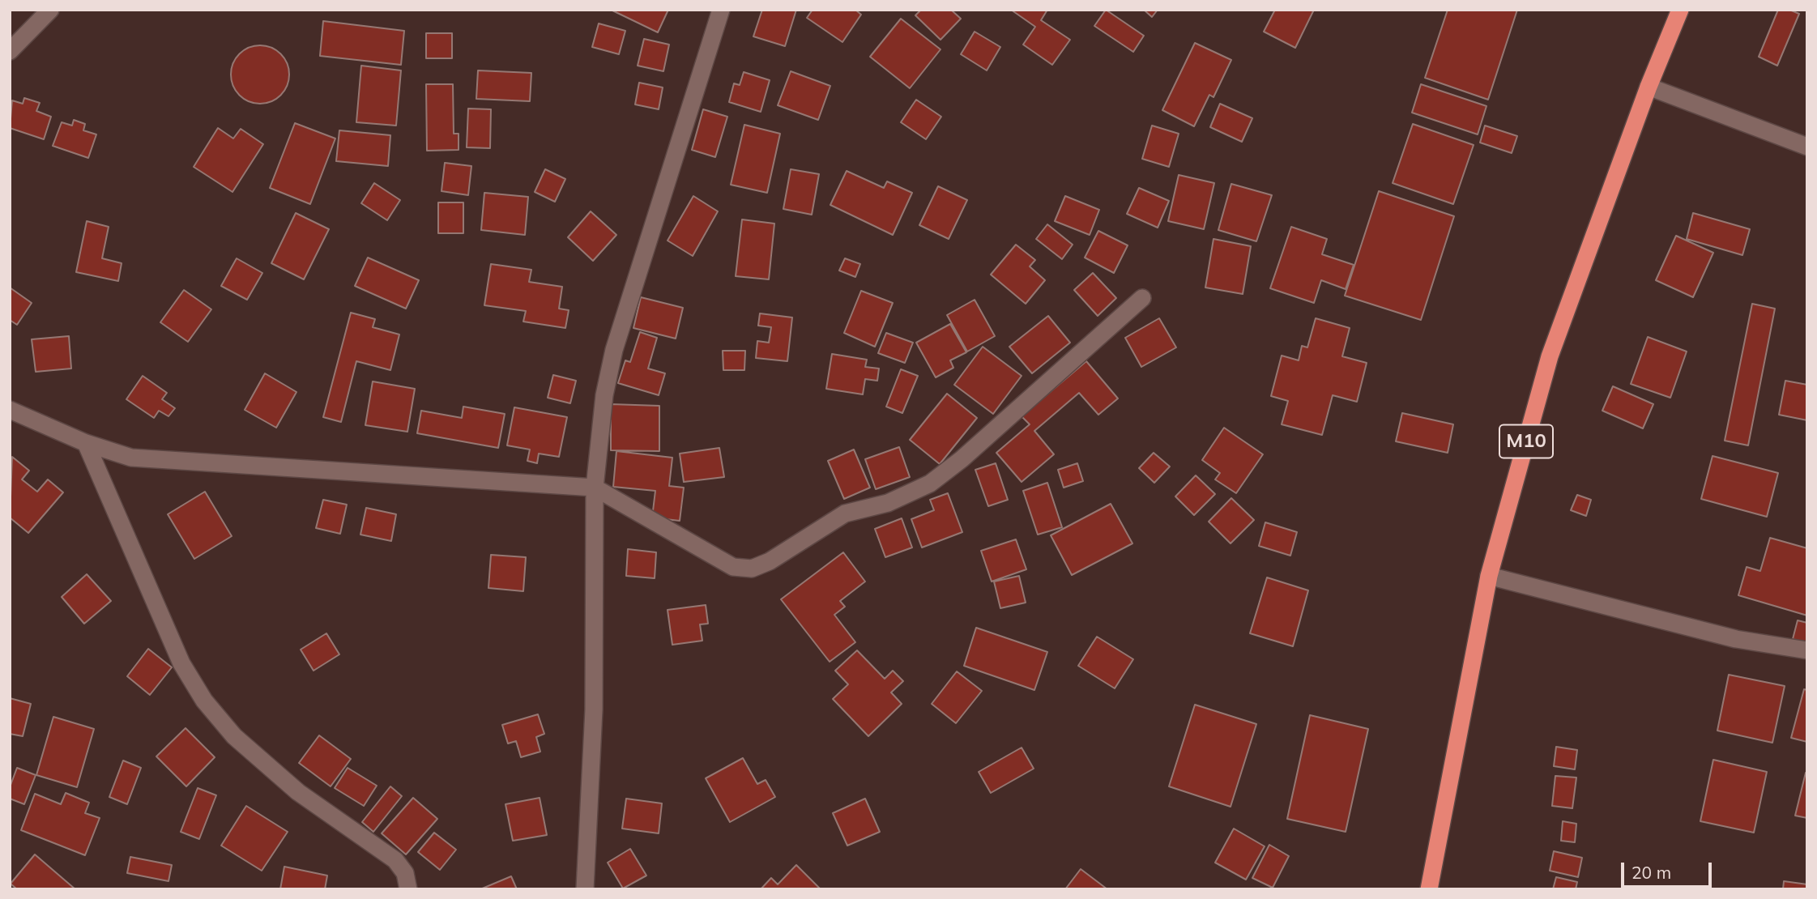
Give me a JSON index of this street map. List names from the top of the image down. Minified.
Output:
{"streets":{"highway":["M10"]},"scale_bar":"20 m"}
